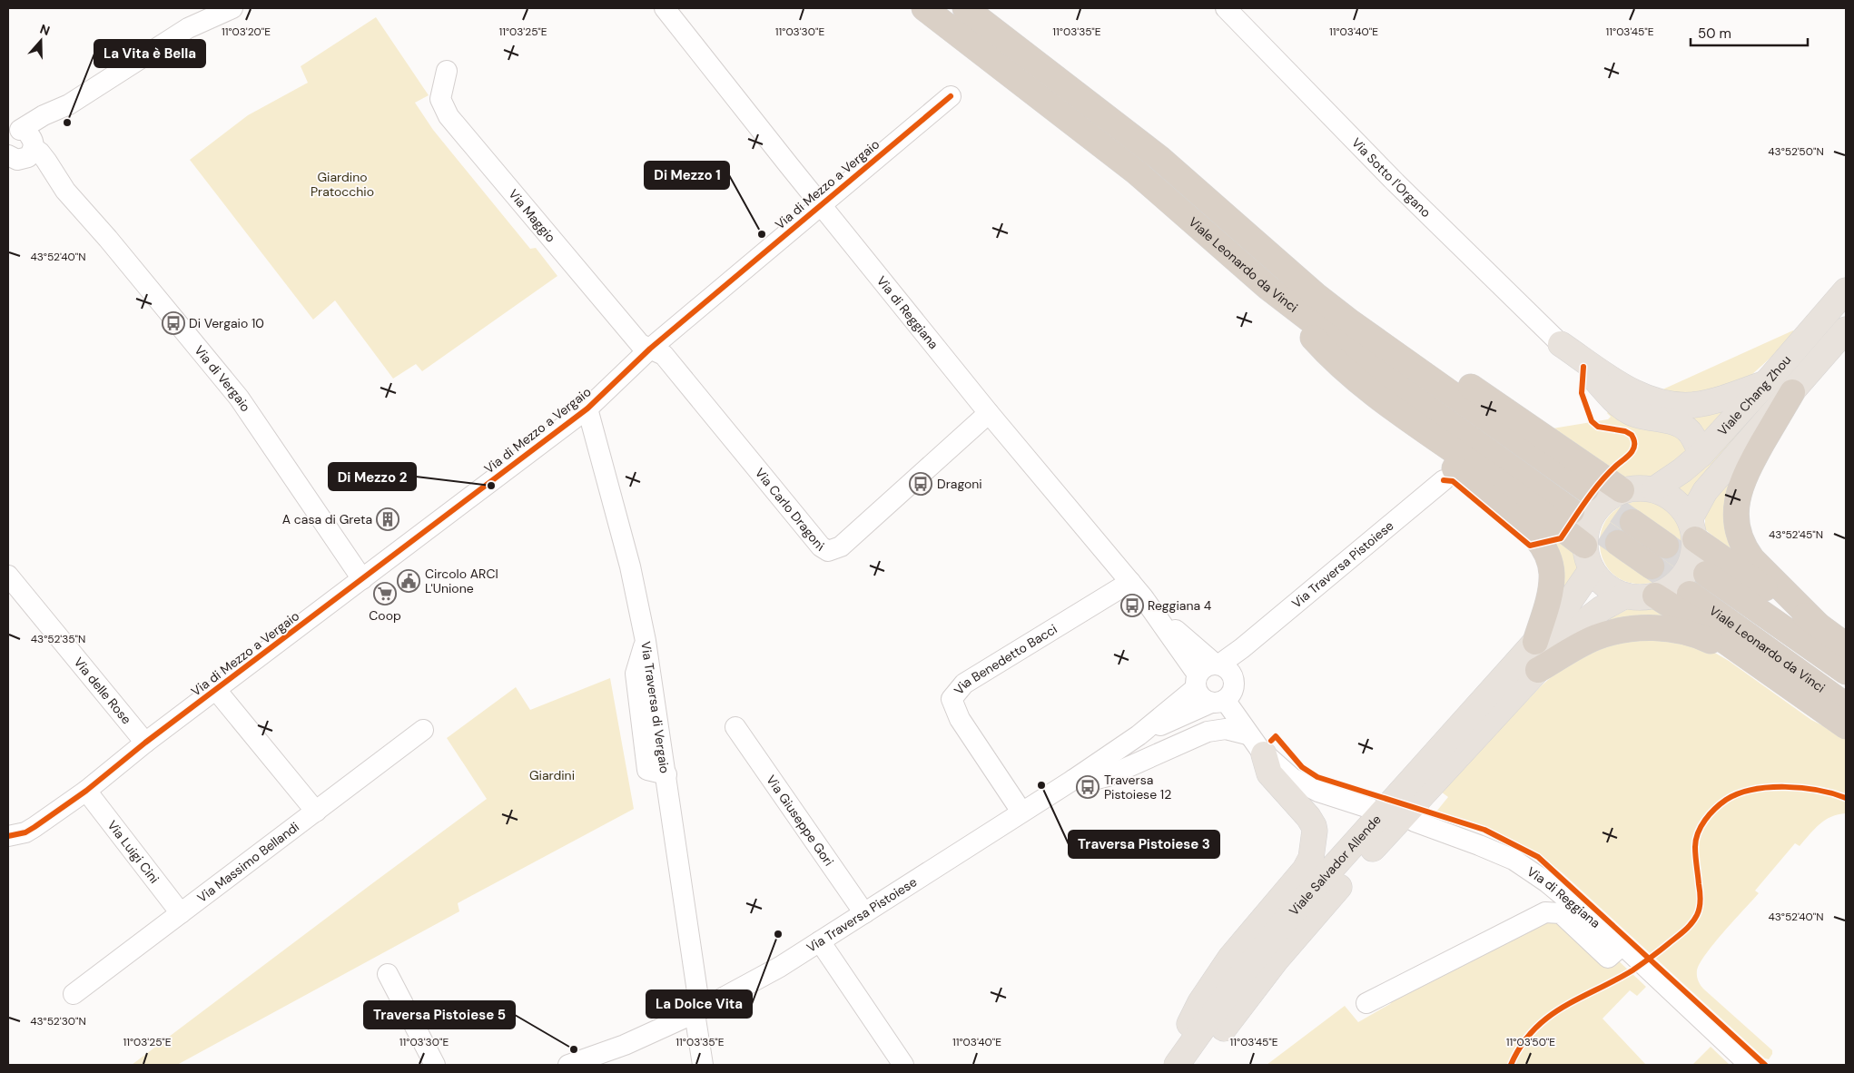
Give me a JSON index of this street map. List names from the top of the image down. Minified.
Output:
{"streets":{"highway":["Viale Leonardo da Vinci"],"main road":["Viale Chang Zhou","Viale Salvador Allende"],"street":["Via Sotto l'Organo","Via di Mezzo a Vergaio","Via Maggio","Via di Reggiana","Via di Vergaio","Via Carlo Dragoni","Via Traversa Pistoiese","Via Benedetto Bacci","Via delle Rose","Via Traversa di Vergaio","Via Giuseppe Gori","Via Luigi Cini","Via Massimo Bellandi"]},"crossings":[["Via di Mezzo a Vergaio","Via Maggio"],["Via di Mezzo a Vergaio","Via di Reggiana"],["Via di Mezzo a Vergaio","Via di Vergaio"],["Via di Mezzo a Vergaio","Via Carlo Dragoni"],["Via di Mezzo a Vergaio","Via delle Rose"],["Via di Mezzo a Vergaio","Via Traversa di Vergaio"],["Via di Mezzo a Vergaio","Via Luigi Cini"],["Via Maggio","Via Carlo Dragoni"],["Via di Reggiana","Via Carlo Dragoni"],["Via di Reggiana","Via Traversa Pistoiese"],["Via di Reggiana","Via Benedetto Bacci"],["Viale Chang Zhou","Viale Salvador Allende"],["Via Traversa Pistoiese","Via Benedetto Bacci"],["Via Traversa Pistoiese","Via Traversa di Vergaio"],["Via Traversa Pistoiese","Via Giuseppe Gori"],["Via Luigi Cini","Via Massimo Bellandi"]],"parks":["Giardino Pratocchio","Giardini"],"places":{"other":["La Vita è Bella","Di Mezzo 1","Di Mezzo 2","Traversa Pistoiese 3","La Dolce Vita","Traversa Pistoiese 5"],"bus stop":["Di Vergaio 10","Dragoni","Reggiana 4","Traversa Pistoiese 12"],"building":["A casa di Greta"],"public building":["Circolo ARCI L'Unione"],"supermarket":["Coop"]},"scale_bar":"50 m","north":"top","coordinates":["11°03'20\"E","11°03'25\"E","11°03'30\"E","11°03'35\"E","11°03'40\"E","11°03'45\"E","43°52'50\"N","43°52'40\"N","43°52'45\"N","43°52'35\"N","43°52'30\"N","11°03'50\"E"]}
